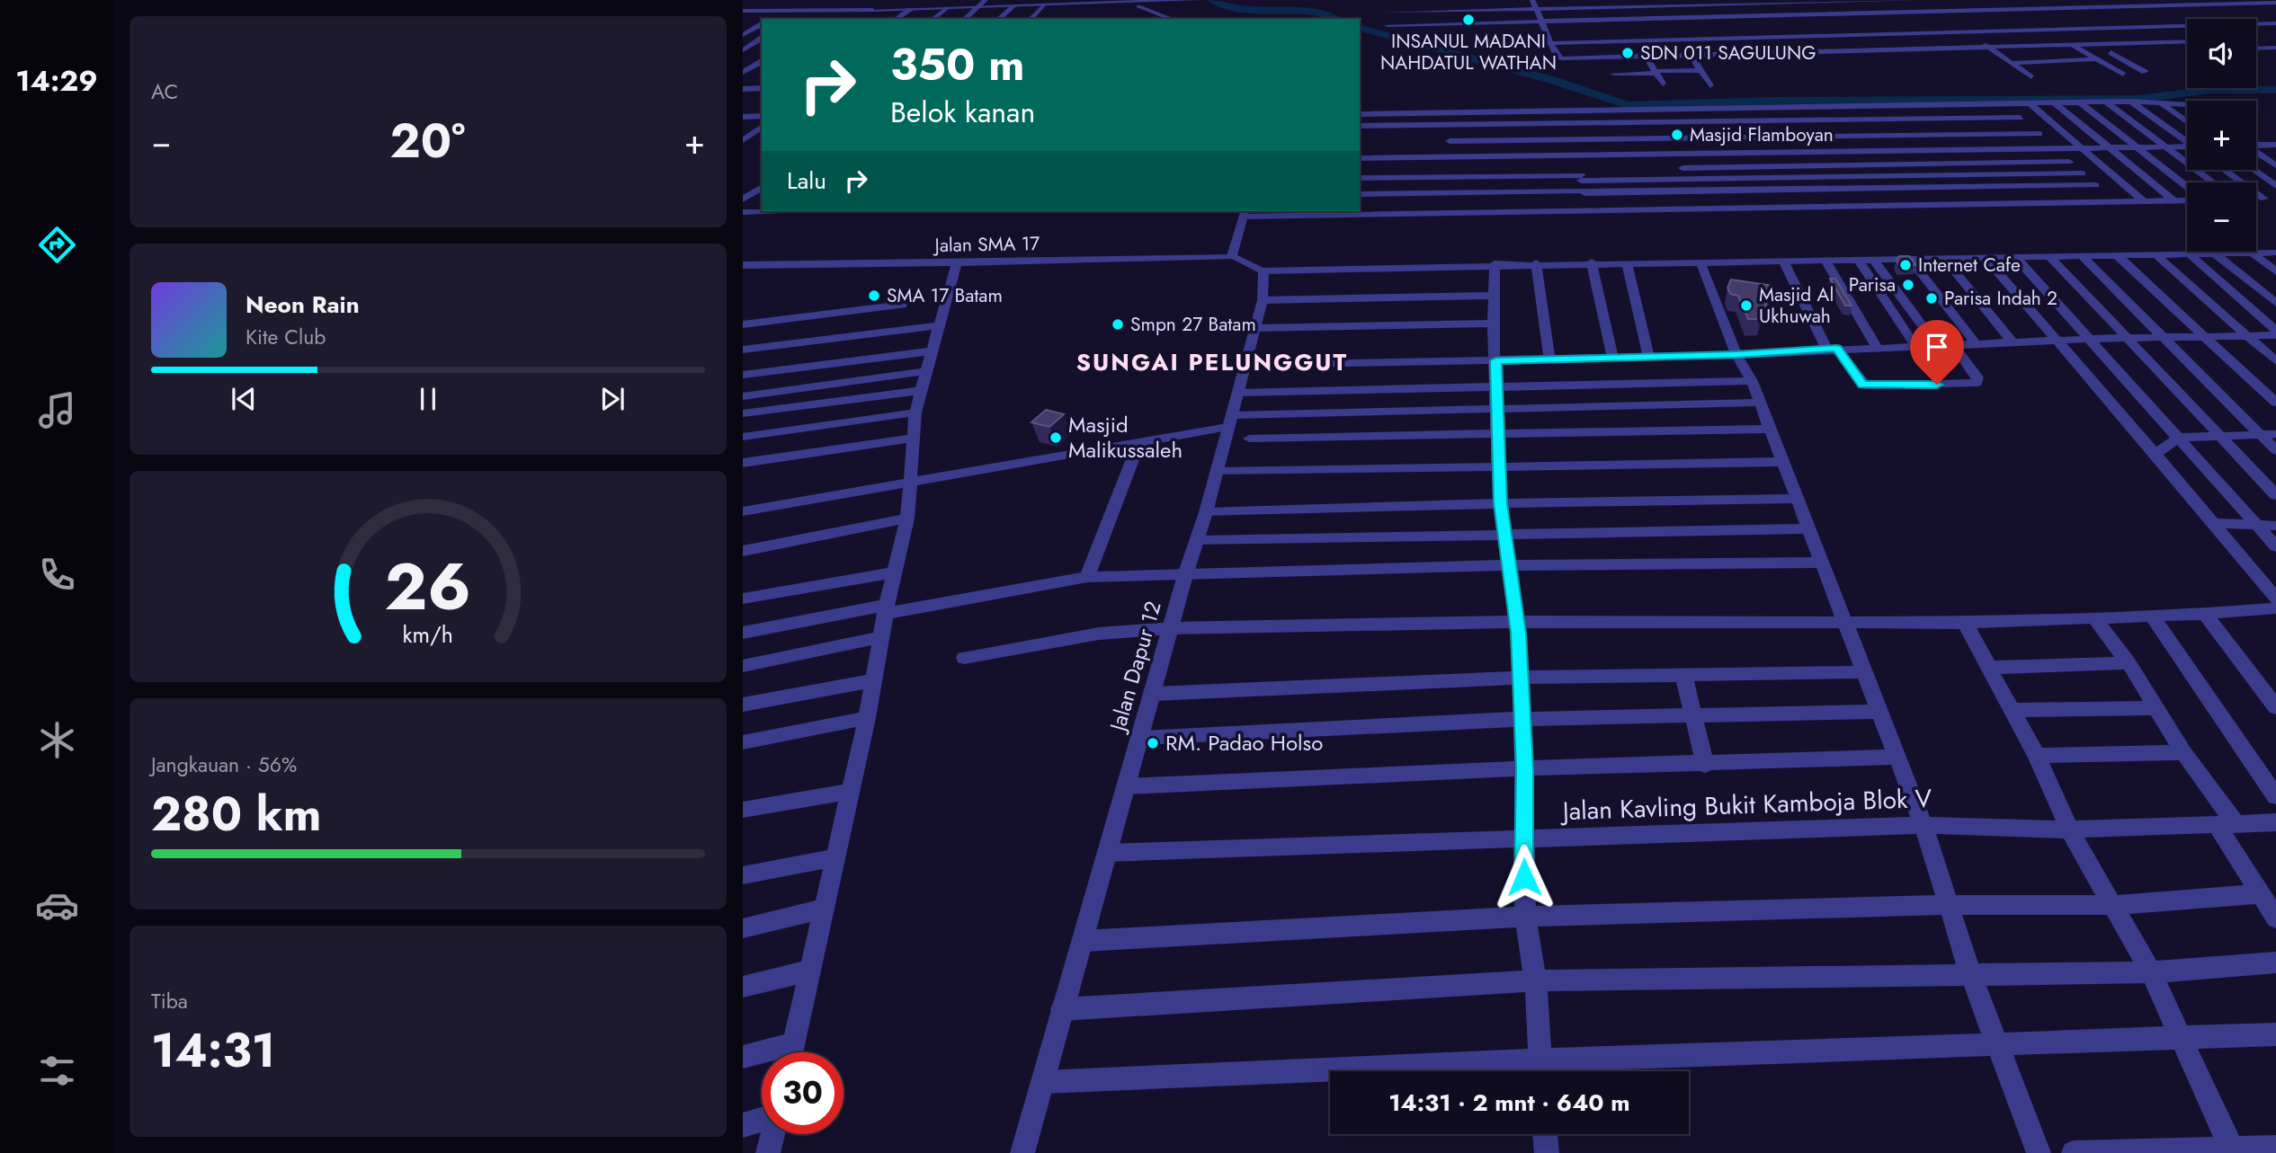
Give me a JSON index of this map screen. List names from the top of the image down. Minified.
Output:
{"streets":{"street":["Jalan SMA 17","Jalan Dapur 12","Jalan Kavling Bukit Kamboja Blok V"]},"crossings":[["Jalan Dapur 12","Jalan Kavling Bukit Kamboja Blok V"]],"districts":["SUNGAI PELUNGGUT"],"places":["INSANUL MADANI NAHDATUL WATHAN","SDN 011 SAGULUNG","Masjid Flamboyan","Internet Cafe","Parisa","SMA 17 Batam","Parisa Indah 2","Masjid Al Ukhuwah","Smpn 27 Batam","Masjid Malikussaleh","RM. Padao Holso"],"page":{"tabs":"14:29","tile":["AC",["Jangkauan · 56%","280 km"],["Tiba","14:31"]],"map_buttons":["+","−"],"turn":["350 m","Belok kanan"],"heat":["−","20°","+"],"then":"Lalu","song":["Neon Rain","Kite Club"],"limit":"30","trip":"14:31 · 2 mnt · 640 m","gauge":["26","km/h"]}}
